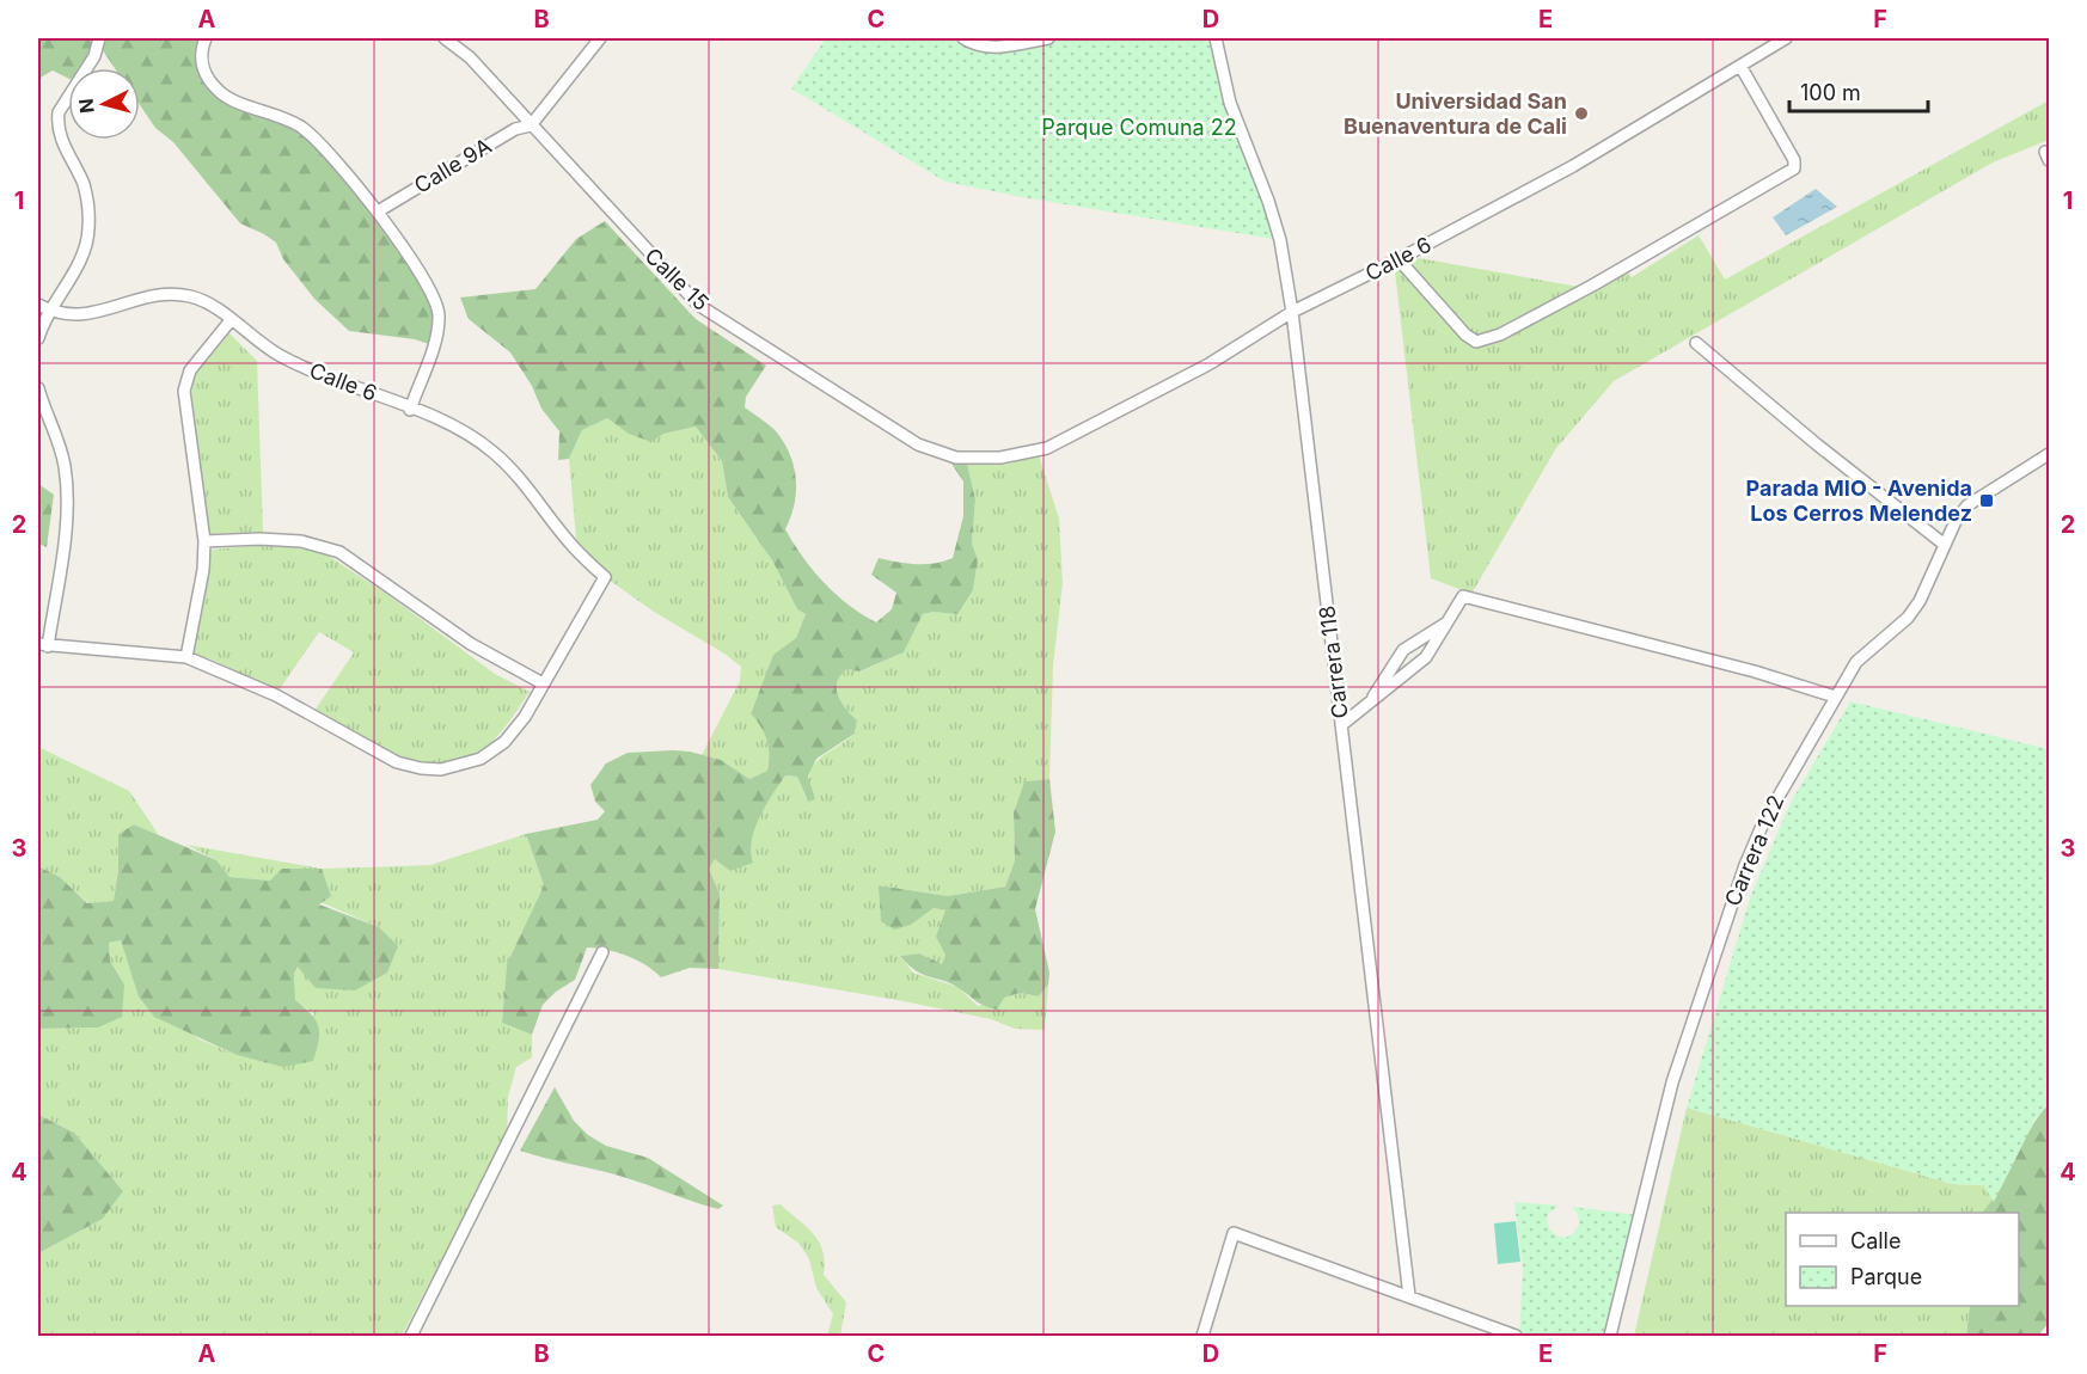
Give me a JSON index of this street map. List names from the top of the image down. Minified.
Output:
{"streets":{"street":["Calle 9A","Calle 6","Calle 15","Carrera 118","Carrera 122"]},"crossings":[["Calle 9A","Calle 15"],["Calle 6","Calle 15"],["Calle 6","Carrera 118"]],"parks":["Parque Comuna 22"],"places":{"other":["Universidad San Buenaventura de Cali"],"transit":["Parada MIO - Avenida Los Cerros Melendez"]},"legend":["Calle","Parque"],"scale_bar":"100 m","north":"left","grid":{"columns":["A","B","C","D","E","F"],"rows":["1","2","3","4"]}}
